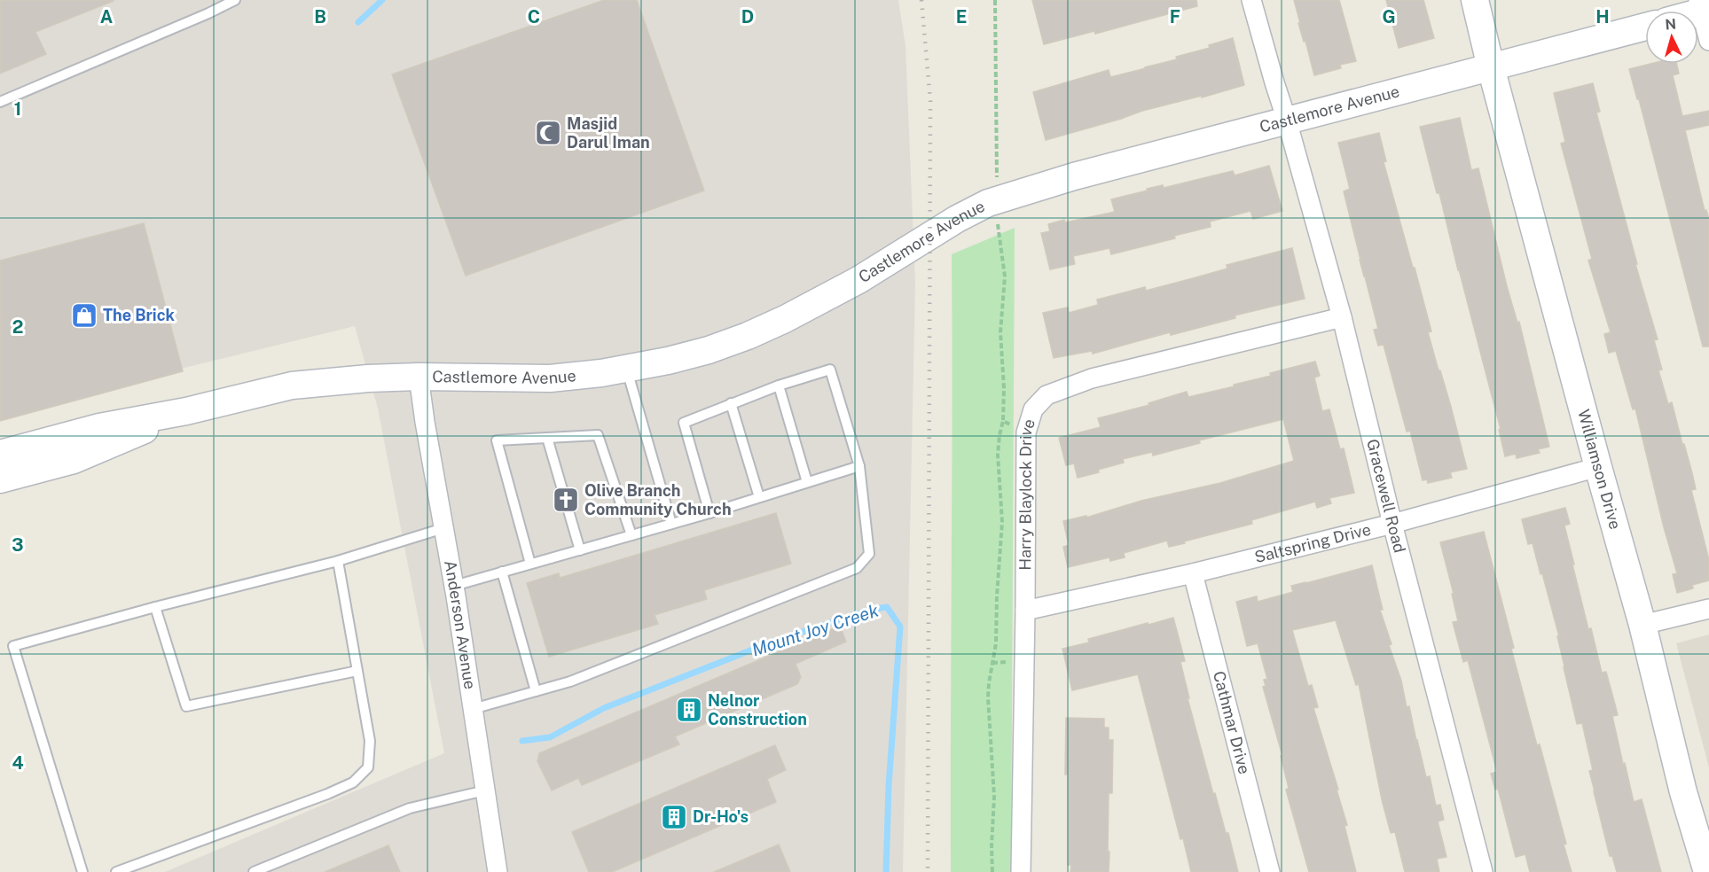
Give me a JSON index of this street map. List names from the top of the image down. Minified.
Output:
{"streets":{"street":["Castlemore Avenue","Williamson Drive","Harry Blaylock Drive","Gracewell Road","Saltspring Drive","Anderson Avenue","Cathmar Drive"]},"crossings":[["Castlemore Avenue","Williamson Drive"],["Castlemore Avenue","Gracewell Road"],["Castlemore Avenue","Anderson Avenue"],["Williamson Drive","Saltspring Drive"],["Harry Blaylock Drive","Gracewell Road"],["Harry Blaylock Drive","Saltspring Drive"],["Gracewell Road","Saltspring Drive"],["Saltspring Drive","Cathmar Drive"]],"water":["Mount Joy Creek"],"places":{"mosque":["Masjid Darul Iman"],"shop":["The Brick"],"church":["Olive Branch Community Church"],"building":["Nelnor Construction","Dr-Ho's"]},"north":"top","grid":{"columns":["A","B","C","D","E","F","G","H"],"rows":["1","2","3","4"]}}
